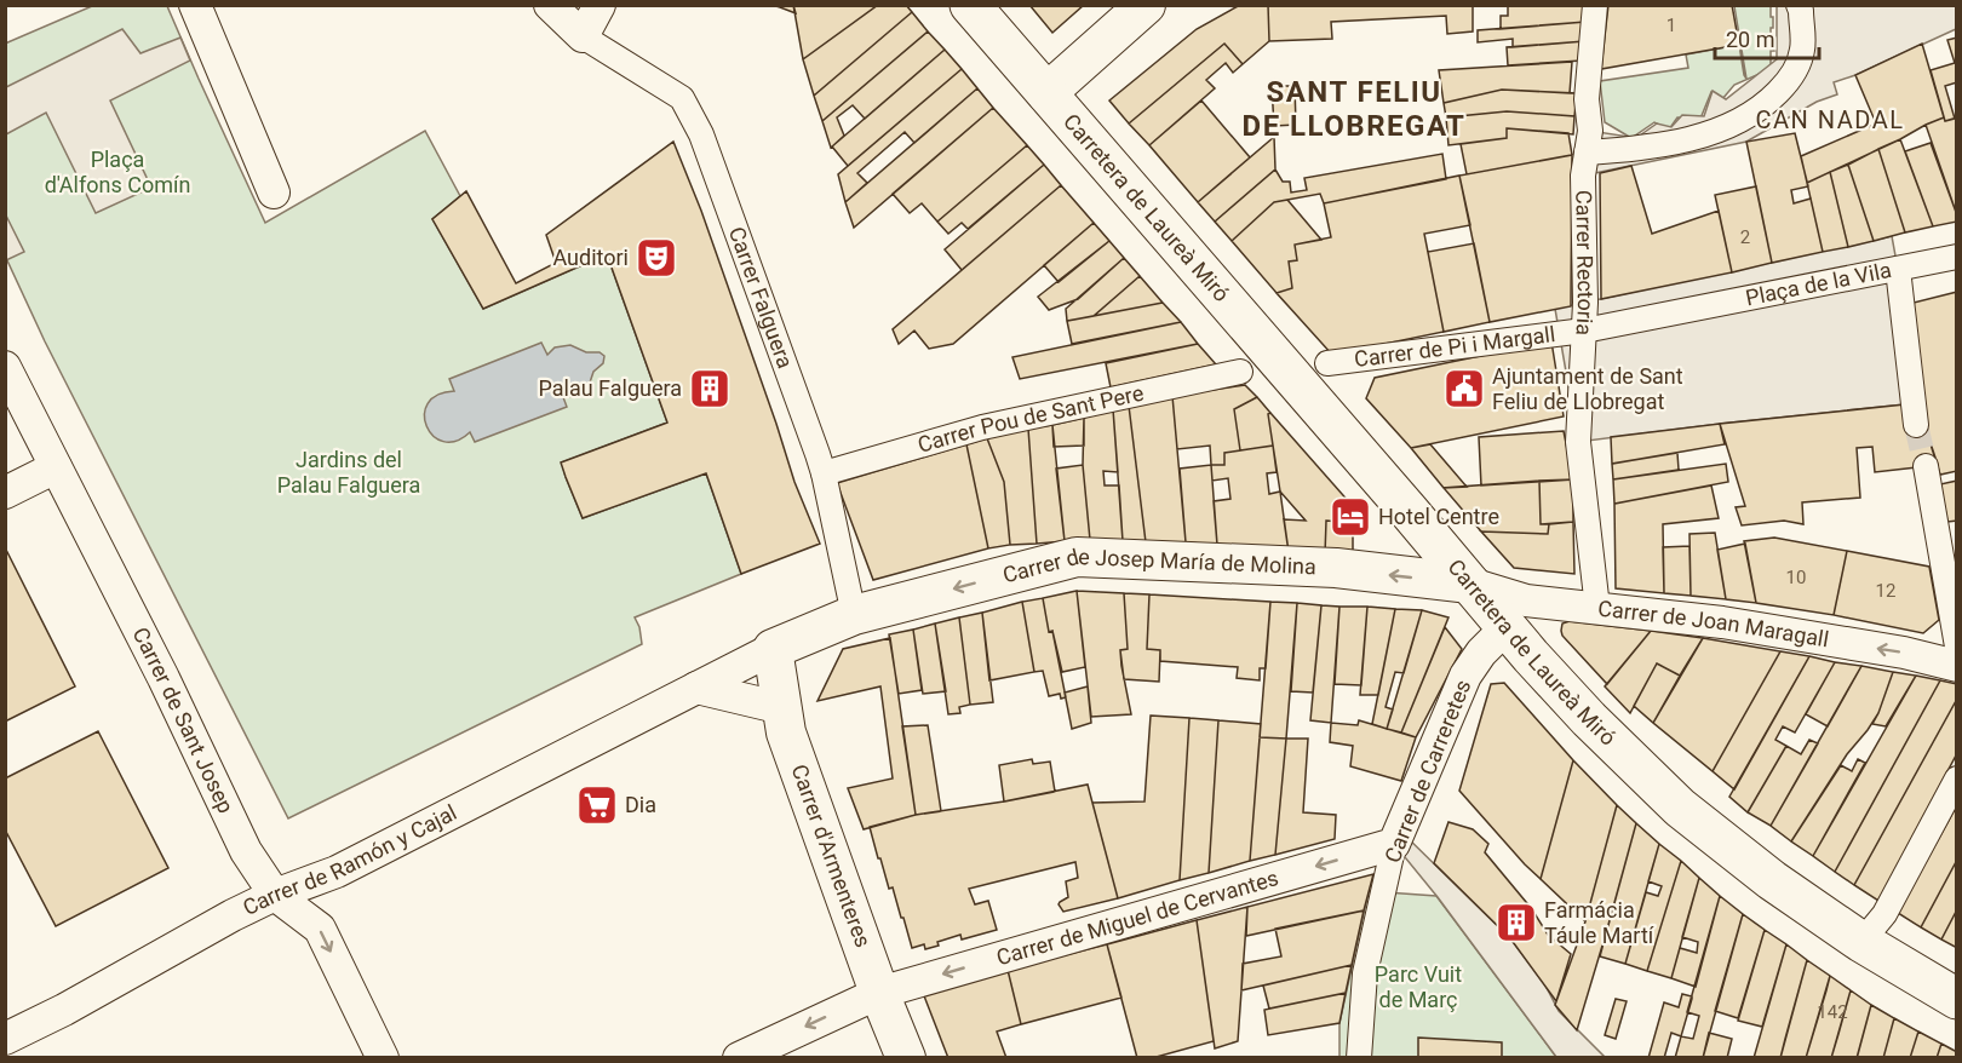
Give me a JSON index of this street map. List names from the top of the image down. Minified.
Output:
{"streets":{"main road":["Carretera de Laureà Miró"],"street":["Carrer Rectoria","Plaça de la Vila","Carrer Falguera","Carrer de Pi i Margall","Carrer Pou de Sant Pere","Carrer de Josep María de Molina","Carrer de Joan Maragall","Carrer de Sant Josep","Carrer de Carreretes","Carrer d'Armenteres","Carrer de Ramón y Cajal","Carrer de Miguel de Cervantes"]},"crossings":[["Carretera de Laureà Miró","Carrer de Josep María de Molina"],["Carretera de Laureà Miró","Carrer de Joan Maragall"],["Carretera de Laureà Miró","Carrer de Carreretes"],["Carrer Rectoria","Plaça de la Vila"],["Carrer Rectoria","Carrer de Pi i Margall"],["Carrer Rectoria","Carrer de Joan Maragall"],["Plaça de la Vila","Carrer de Pi i Margall"],["Carrer Falguera","Carrer Pou de Sant Pere"],["Carrer Falguera","Carrer de Josep María de Molina"],["Carrer Falguera","Carrer de Ramón y Cajal"],["Carrer de Josep María de Molina","Carrer de Joan Maragall"],["Carrer de Josep María de Molina","Carrer de Ramón y Cajal"],["Carrer de Sant Josep","Carrer de Ramón y Cajal"],["Carrer de Carreretes","Carrer de Miguel de Cervantes"],["Carrer d'Armenteres","Carrer de Ramón y Cajal"],["Carrer d'Armenteres","Carrer de Miguel de Cervantes"]],"one_way":["Carrer de Josep María de Molina","Carrer de Joan Maragall","Carrer de Miguel de Cervantes"],"districts":["SANT FELIU DE LLOBREGAT","CAN NADAL"],"parks":["Plaça d'Alfons Comín","Jardins del Palau Falguera","Parc Vuit de Març"],"places":{"theatre":["Auditori"],"building":["Palau Falguera","Farmácia Táule Martí"],"public building":["Ajuntament de Sant Feliu de Llobregat"],"hotel":["Hotel Centre"],"supermarket":["Dia"]},"house_numbers":["1","2","10","12","142"],"scale_bar":"20 m"}
